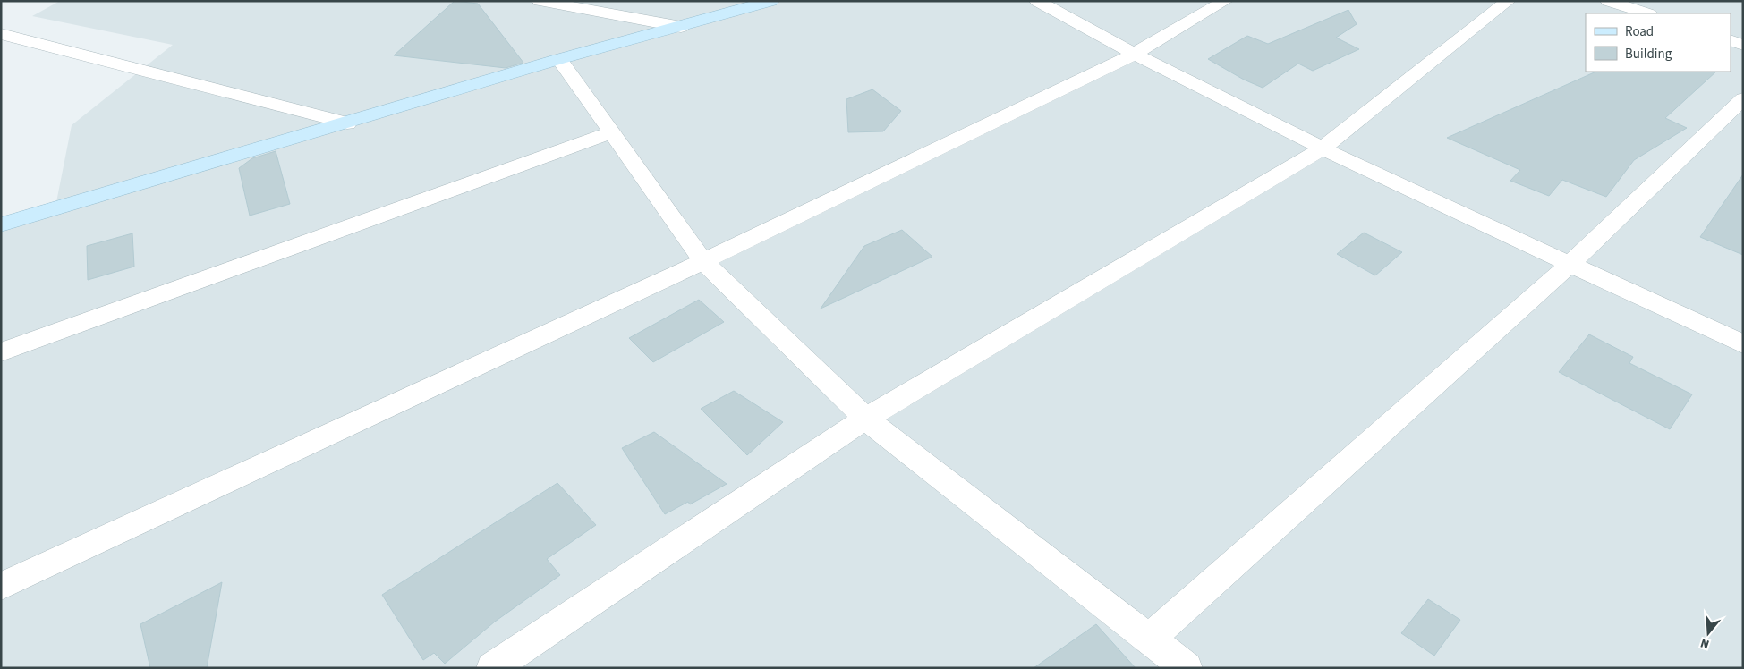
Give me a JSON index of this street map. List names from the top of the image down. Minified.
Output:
{"legend":["Road","Building"],"north":"bottom"}
